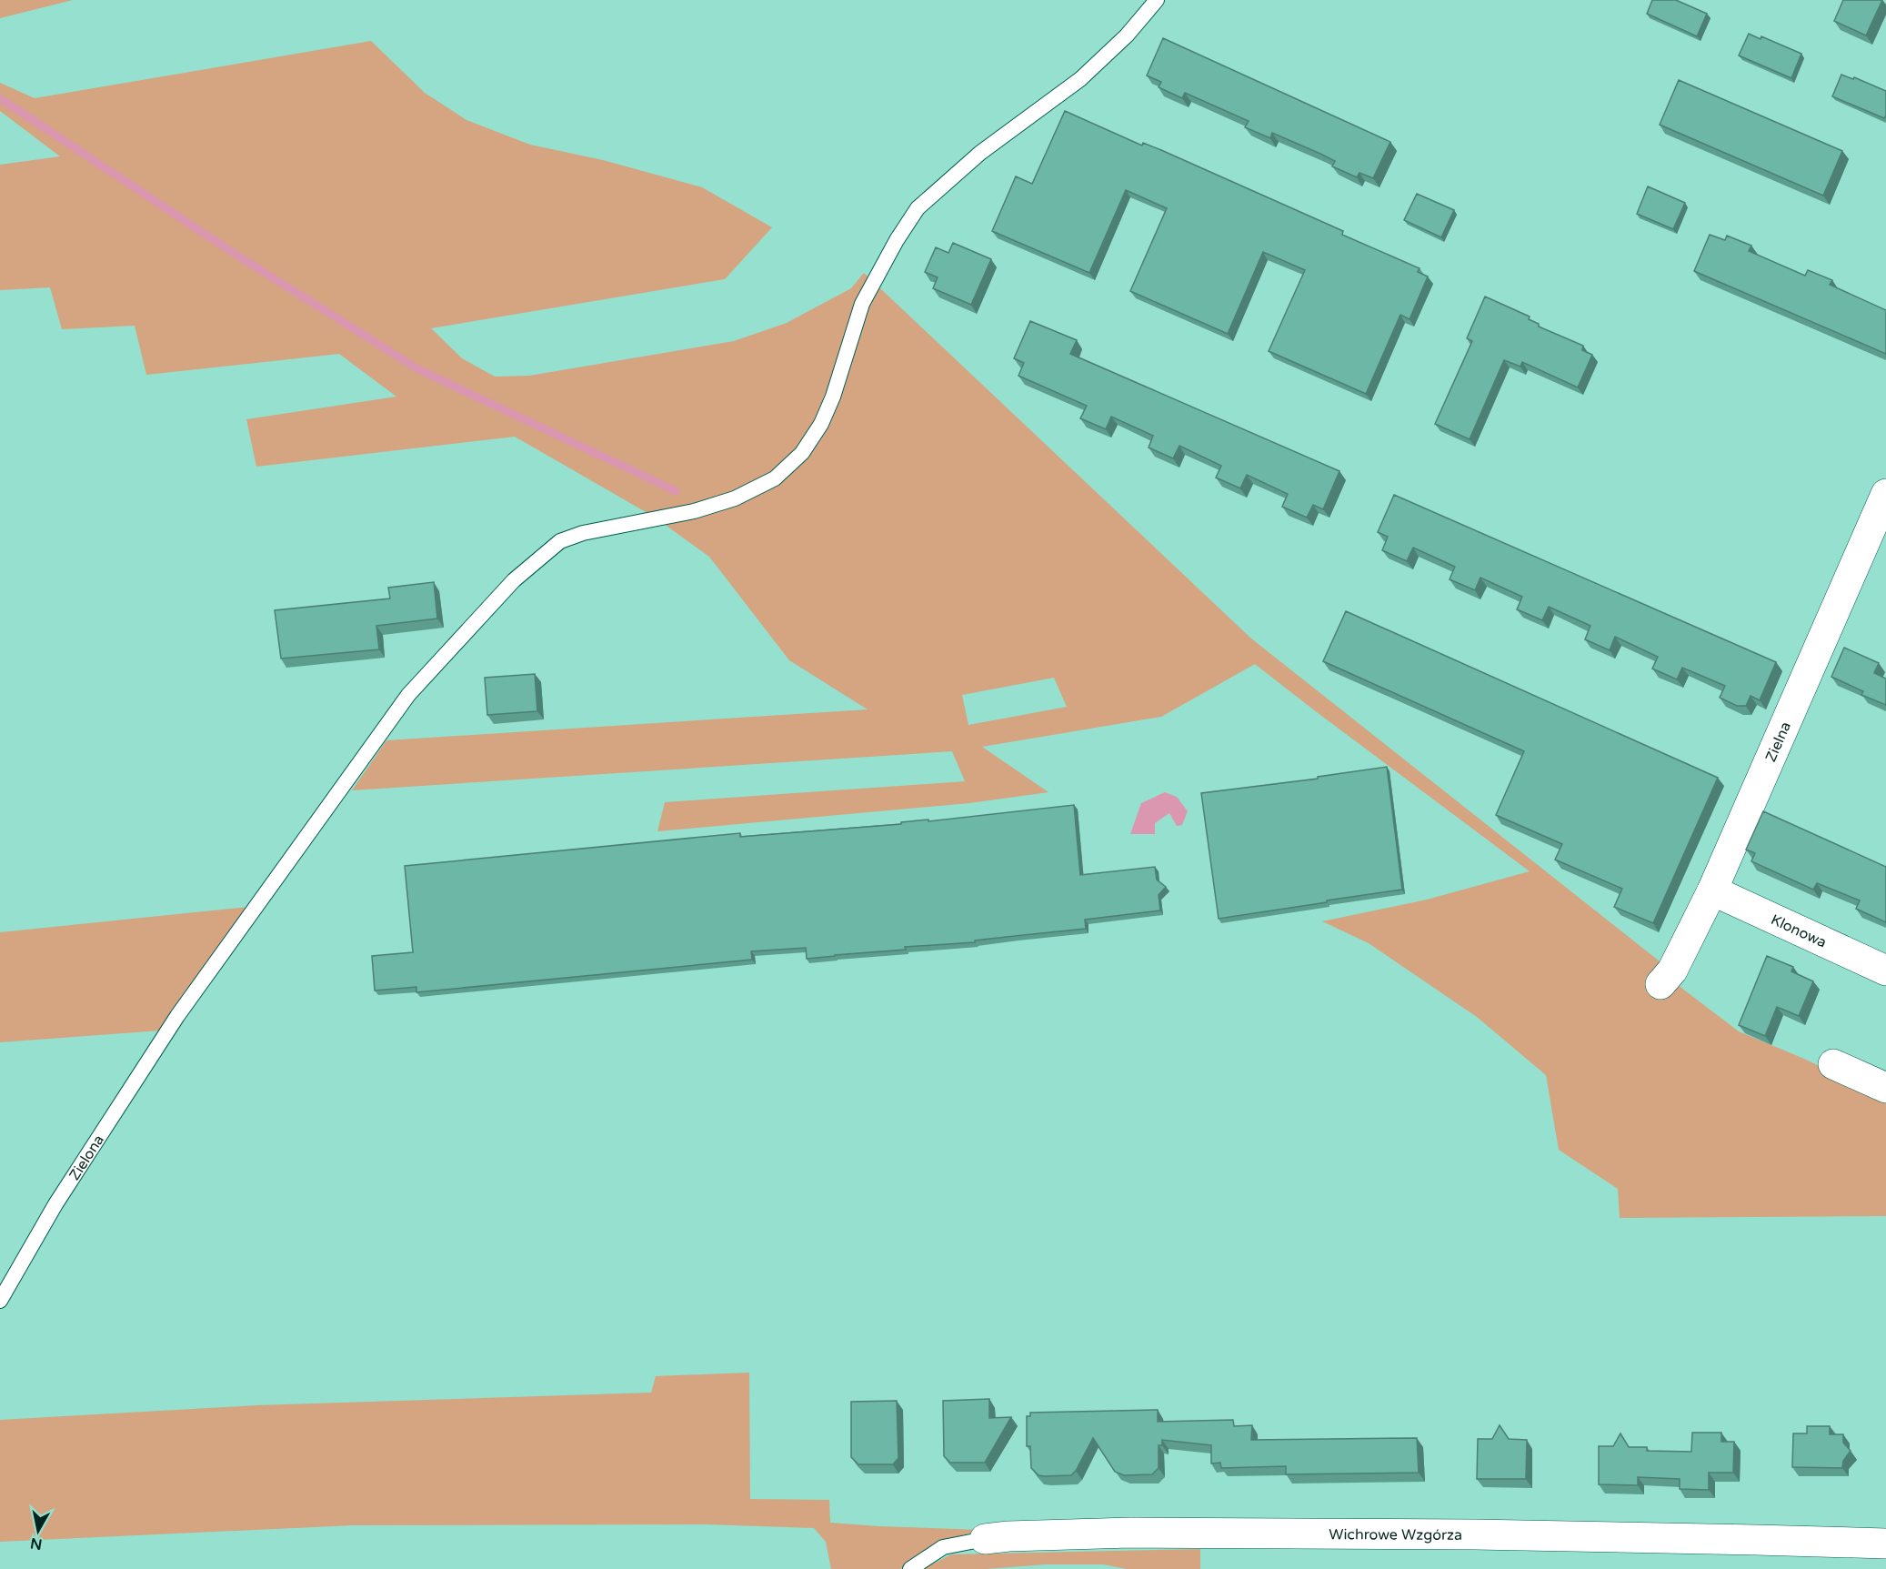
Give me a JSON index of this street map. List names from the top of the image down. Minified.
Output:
{"streets":{"street":["Zielna","Klonowa","Wichrowe Wzgórza"],"lane":["Zielona"]},"crossings":[["Zielna","Klonowa"]],"north":"bottom"}
